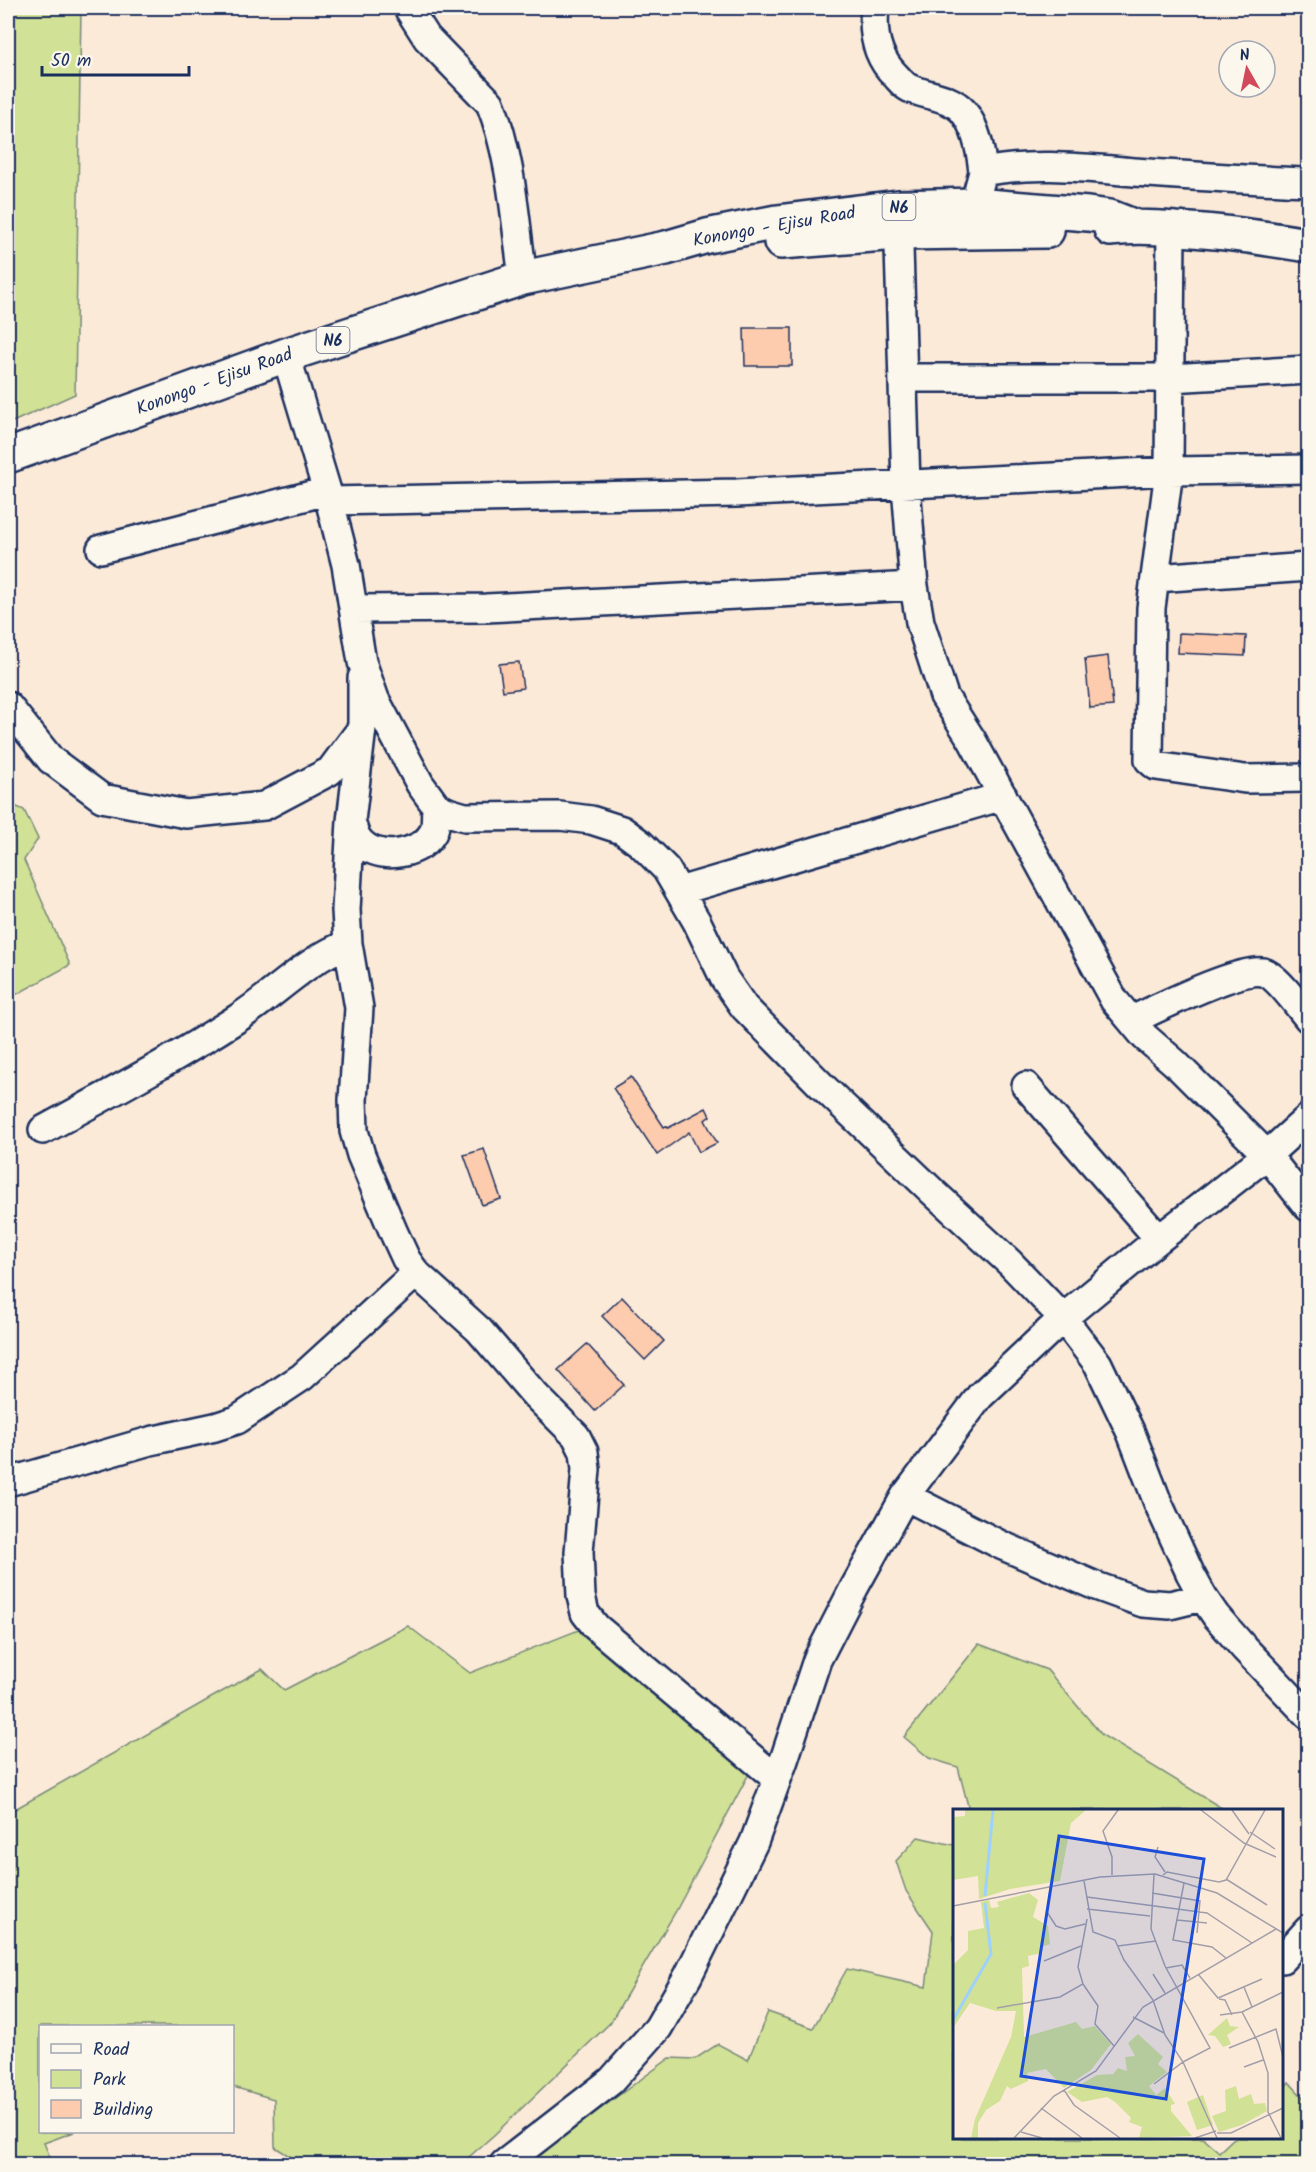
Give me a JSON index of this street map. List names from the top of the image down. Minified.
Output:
{"streets":{"highway":["N6","Konongo - Ejisu Road"]},"legend":["Road","Park","Building"],"scale_bar":"50 m","north":"top"}
